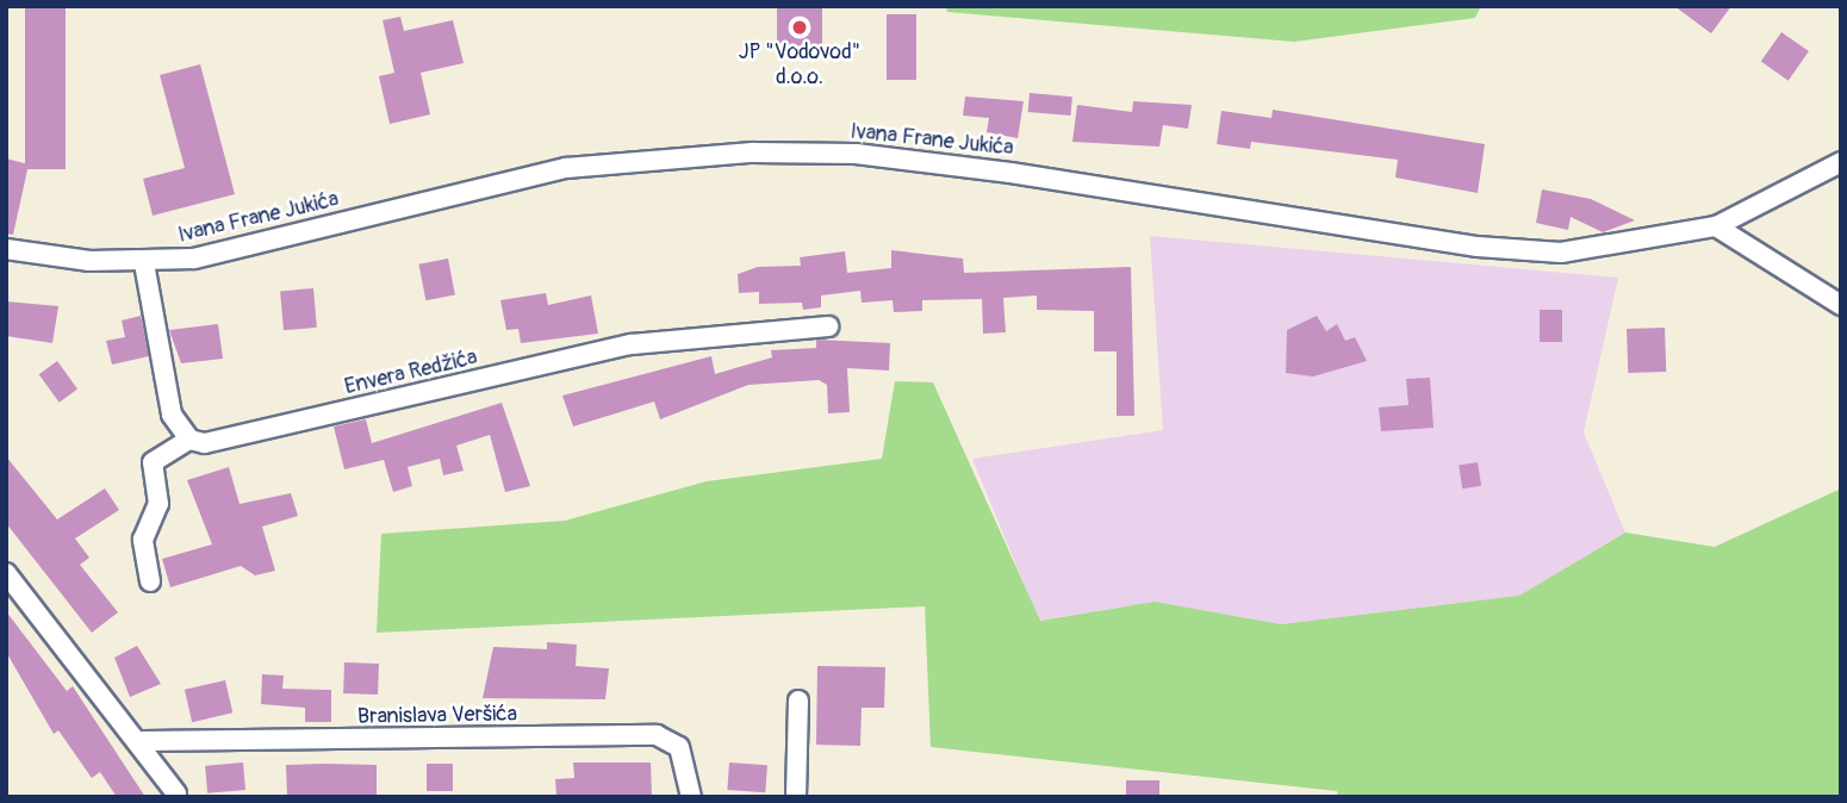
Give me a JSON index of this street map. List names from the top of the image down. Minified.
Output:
{"streets":{"street":["Ivana Frane Jukića","Envera Redžića","Branislava Veršića"]},"places":["JP \"Vodovod\" d.o.o."]}
